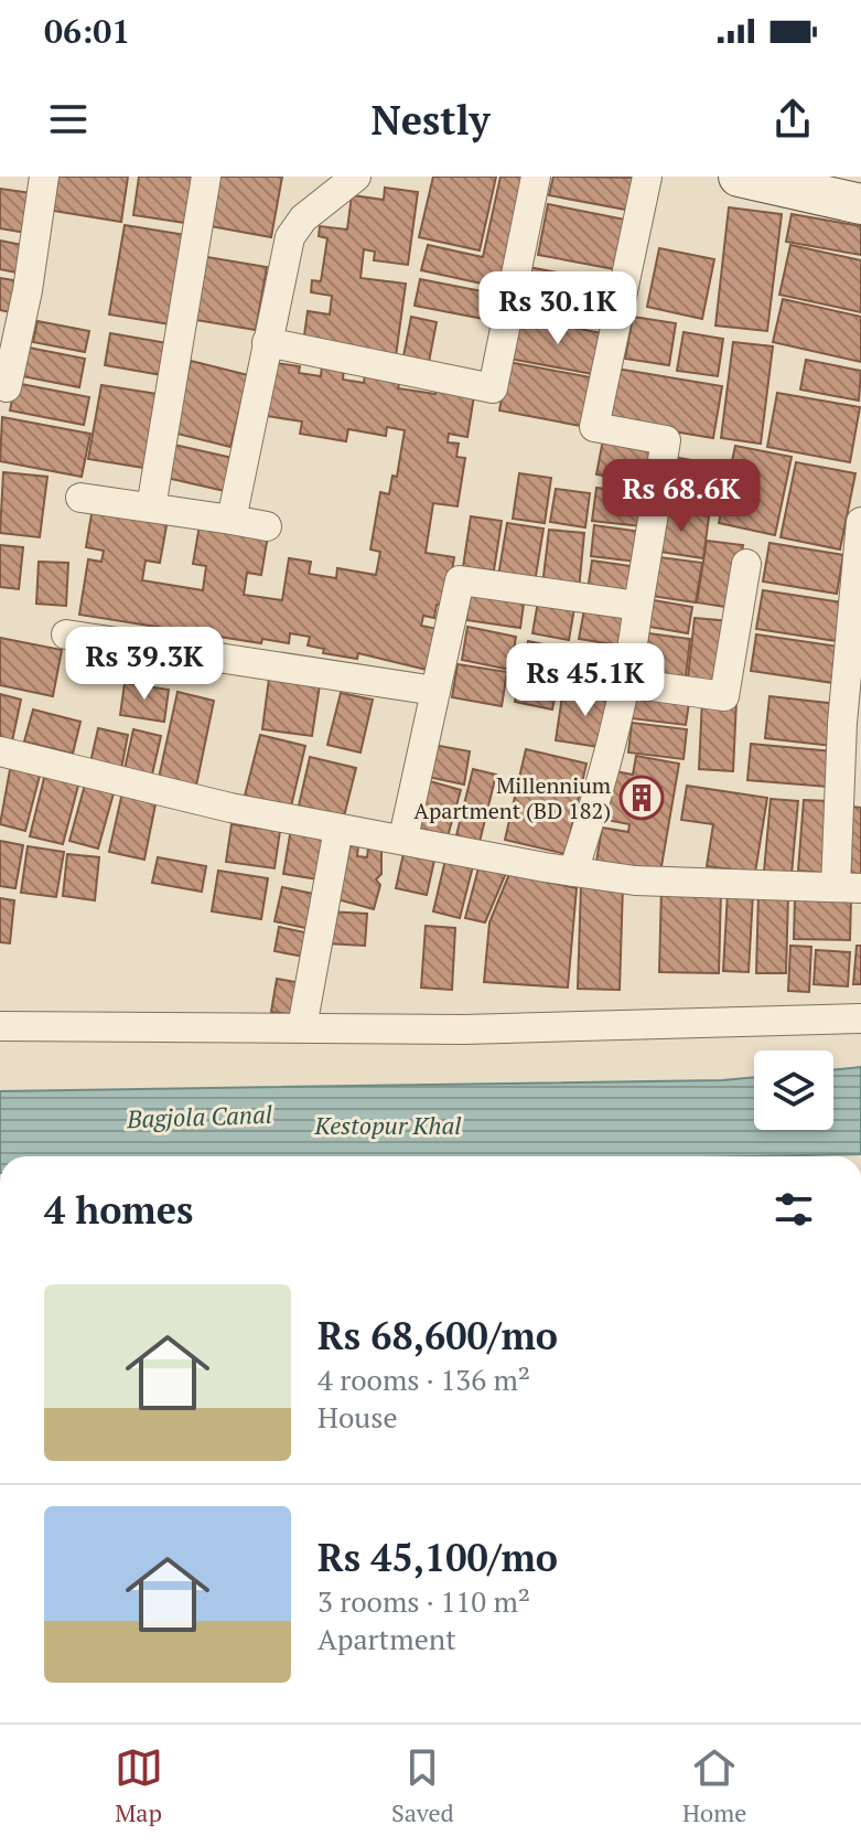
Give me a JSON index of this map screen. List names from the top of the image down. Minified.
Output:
{"water":["Bagjola Canal","Kestopur Khal"],"places":{"building":["Millennium Apartment (BD 182)"]},"page":{"status":"06:01","header":"Nestly","price":["Rs 30.1K","Rs 68.6K","Rs 39.3K","Rs 45.1K"],"heading":"4 homes","list":[{"name":"Rs 68,600/mo","note":"4 rooms · 136 m² · House"},{"name":"Rs 45,100/mo","note":"3 rooms · 110 m² · Apartment"}],"tabs":["Map","Saved","Home"]}}
